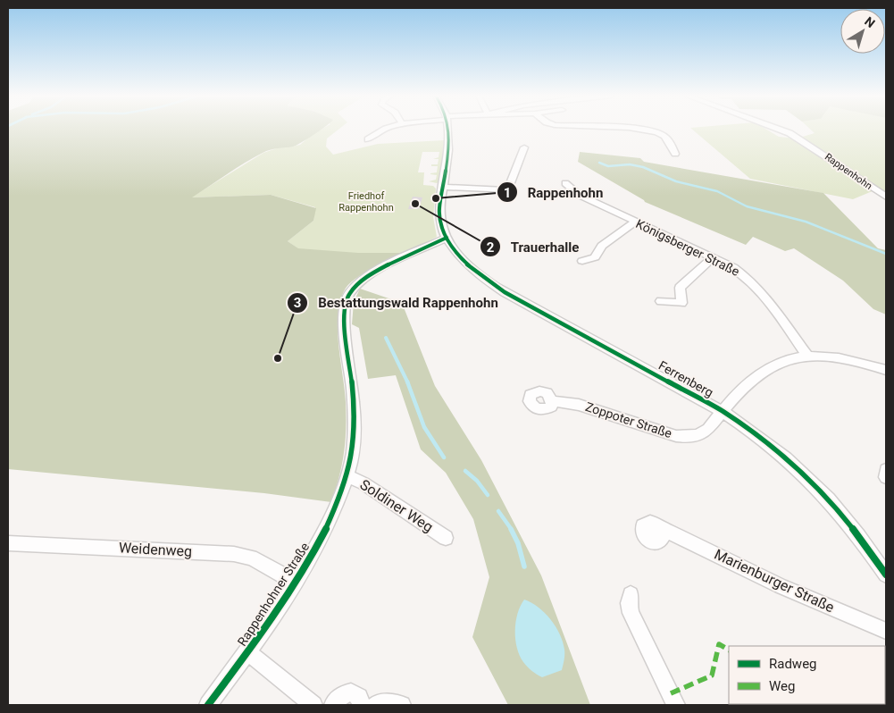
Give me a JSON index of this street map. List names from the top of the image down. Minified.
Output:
{"streets":{"street":["Rappenhohn","Königsberger Straße","Ferrenberg","Zoppoter Straße","Soldiner Weg","Weidenweg","Marienburger Straße","Rappenhohner Straße"]},"crossings":[["Königsberger Straße","Zoppoter Straße"],["Ferrenberg","Zoppoter Straße"],["Ferrenberg","Rappenhohner Straße"],["Soldiner Weg","Rappenhohner Straße"],["Weidenweg","Rappenhohner Straße"]],"parks":["Friedhof Rappenhohn"],"places":["Rappenhohn","Trauerhalle","Bestattungswald Rappenhohn"],"legend":["Radweg","Weg"],"north":"top right"}
